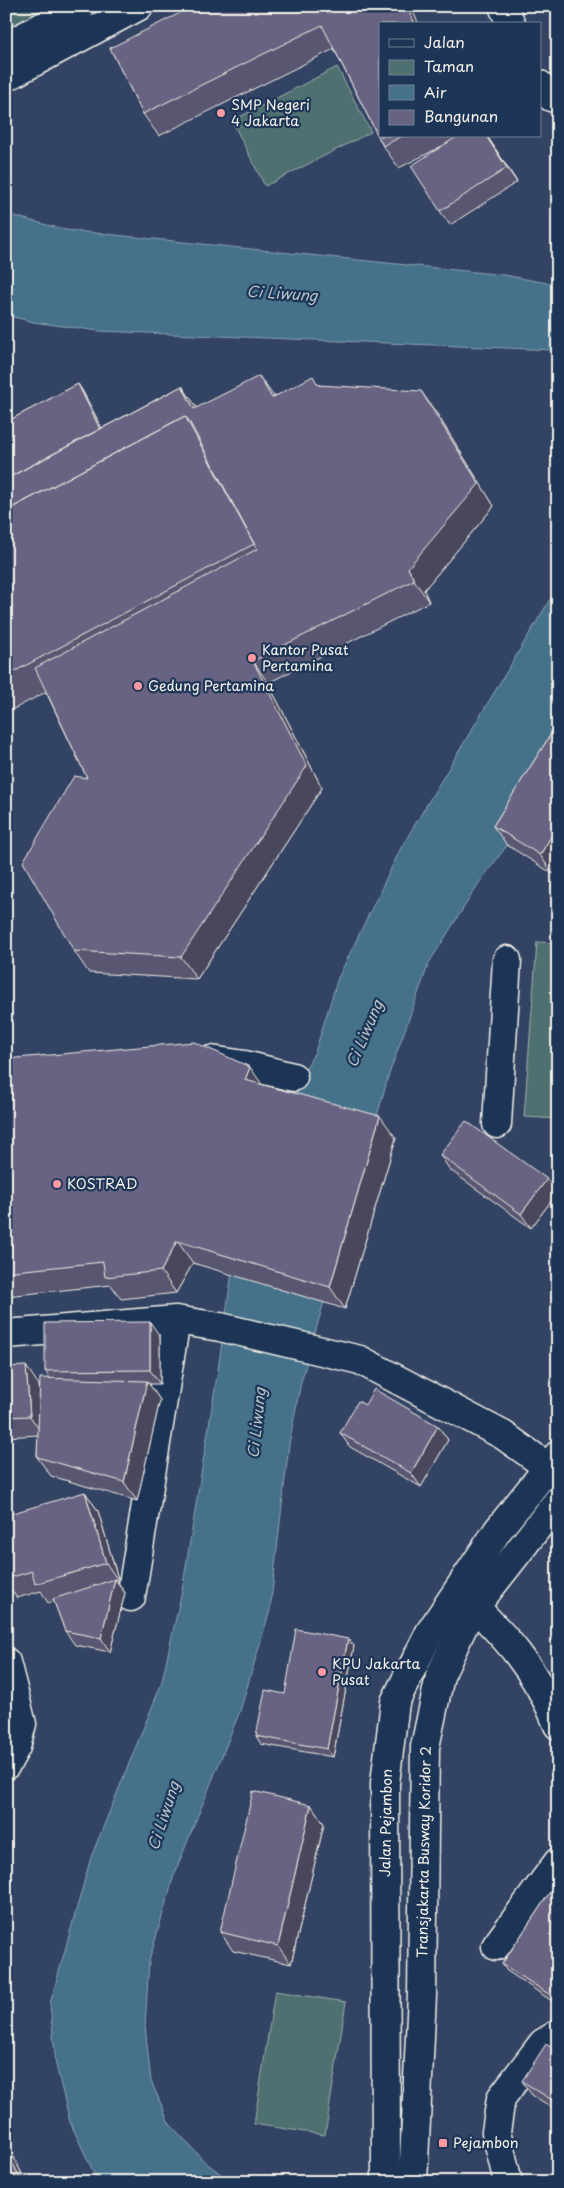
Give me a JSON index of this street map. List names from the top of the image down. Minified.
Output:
{"streets":{"main road":["Jalan Pejambon","Transjakarta Busway Koridor 2"]},"crossings":[["Jalan Pejambon","Transjakarta Busway Koridor 2"]],"water":["Ci Liwung"],"places":{"other":["SMP Negeri 4 Jakarta","Kantor Pusat Pertamina","Gedung Pertamina","KOSTRAD","KPU Jakarta Pusat"],"transit":["Pejambon"]},"legend":["Jalan","Taman","Air","Bangunan"]}
